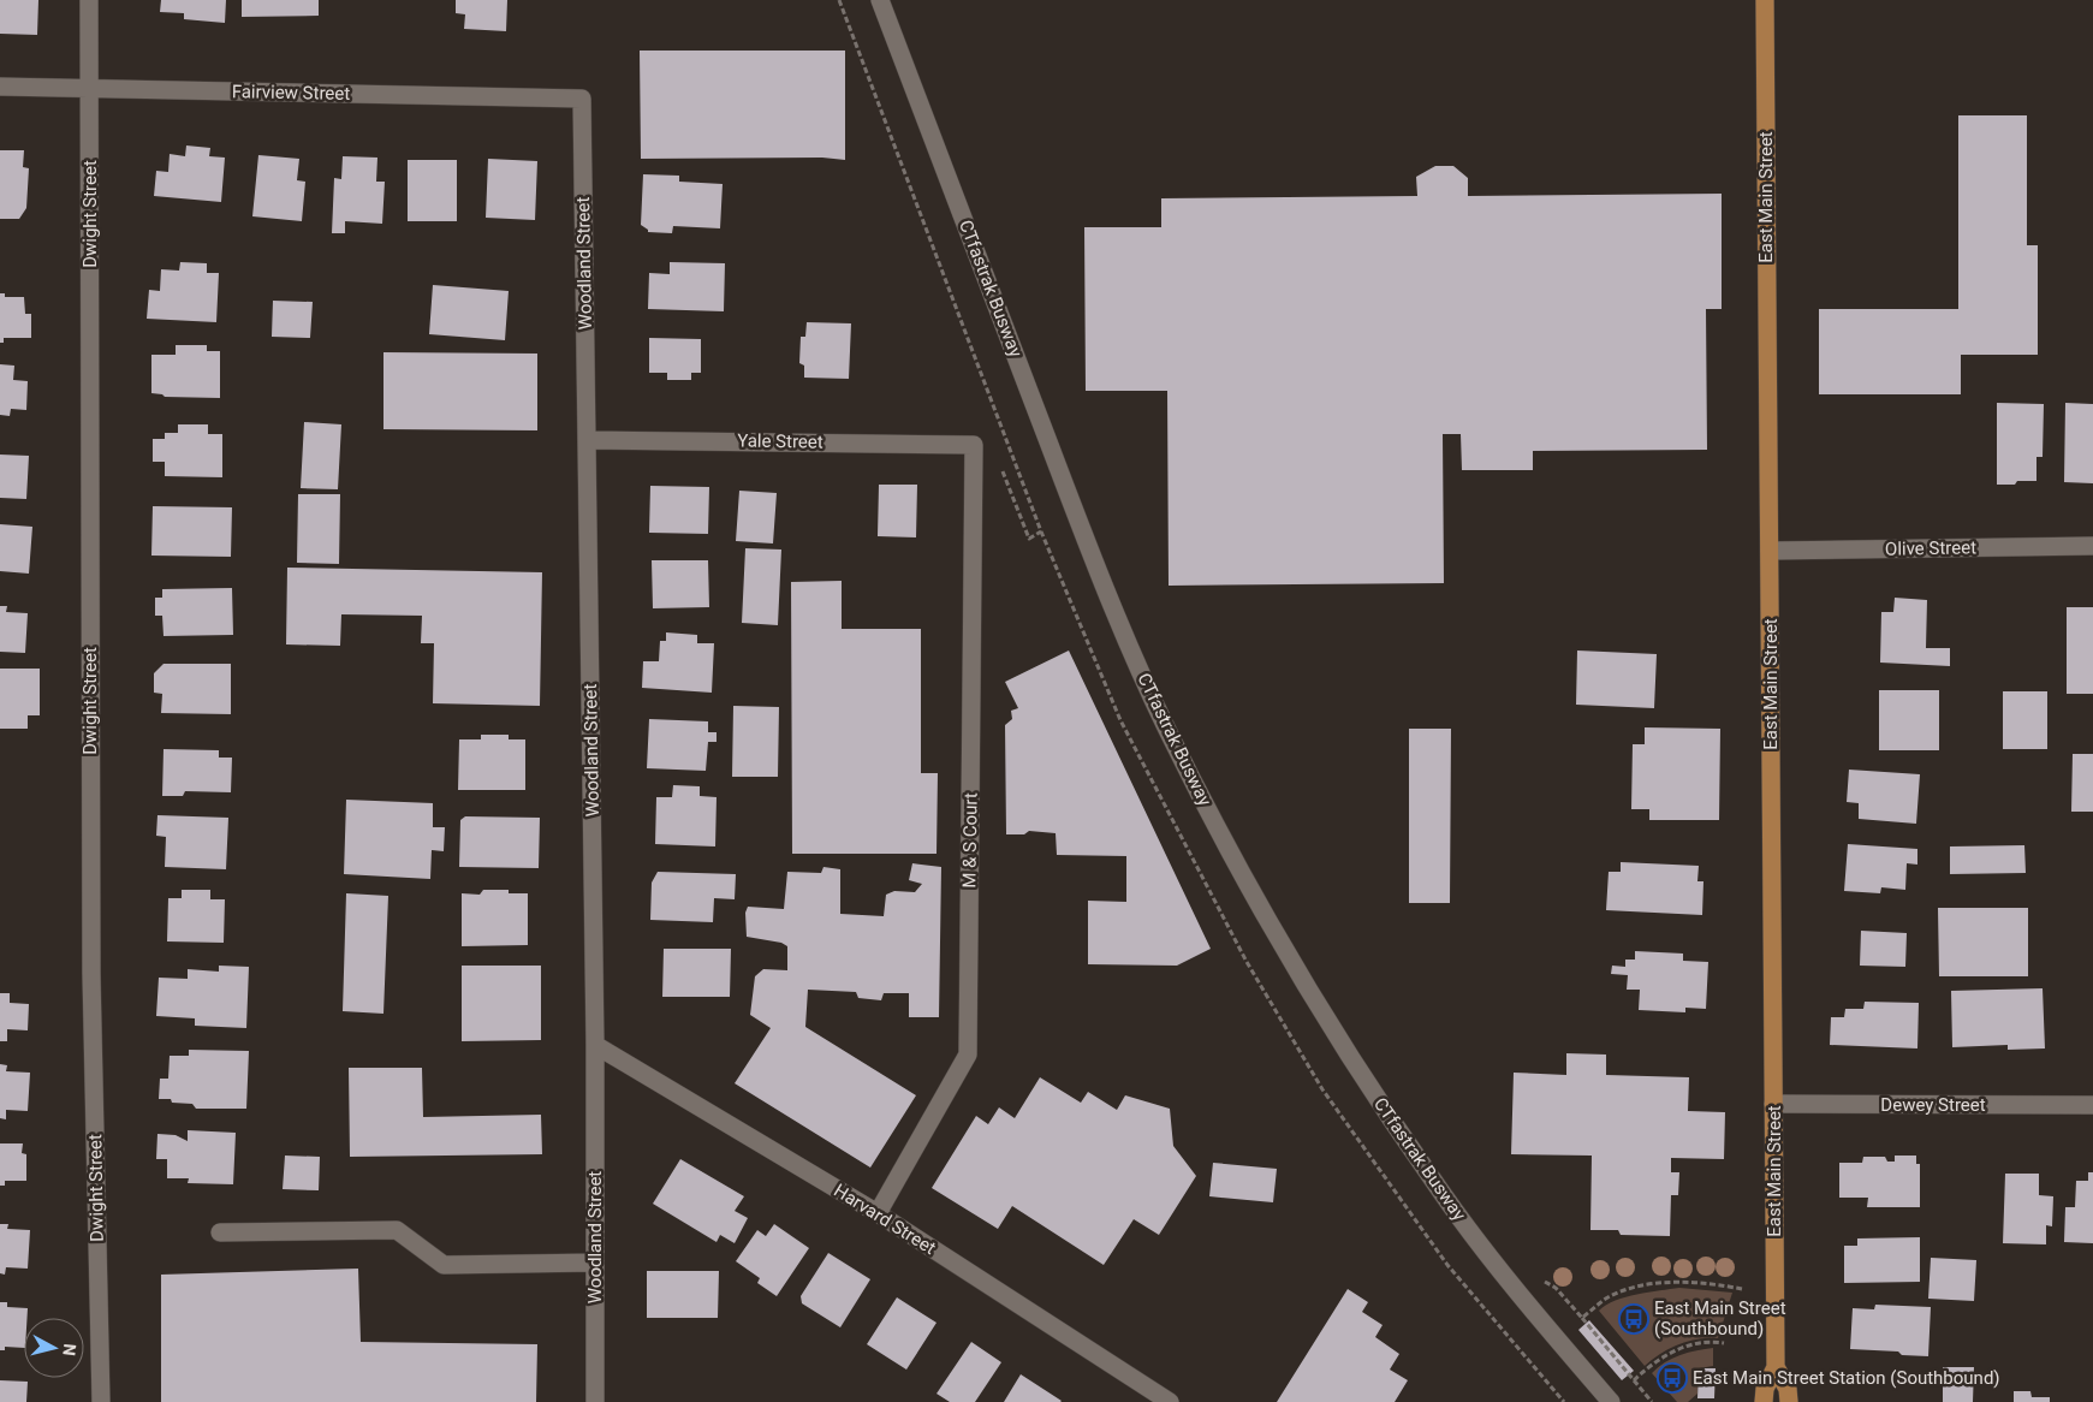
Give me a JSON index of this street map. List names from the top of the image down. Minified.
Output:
{"streets":{"main road":["East Main Street"],"street":["Fairview Street","Dwight Street","Woodland Street","CTfastrak Busway","Yale Street","Olive Street","M & S Court","Dewey Street","Harvard Street"]},"crossings":[["Fairview Street","Dwight Street"],["Fairview Street","Woodland Street"],["East Main Street","Olive Street"],["East Main Street","Dewey Street"],["Woodland Street","Yale Street"],["Woodland Street","Harvard Street"],["Yale Street","M & S Court"],["M & S Court","Harvard Street"]],"places":{"bus stop":["East Main Street (Southbound)","East Main Street Station (Southbound)"]},"north":"right"}
